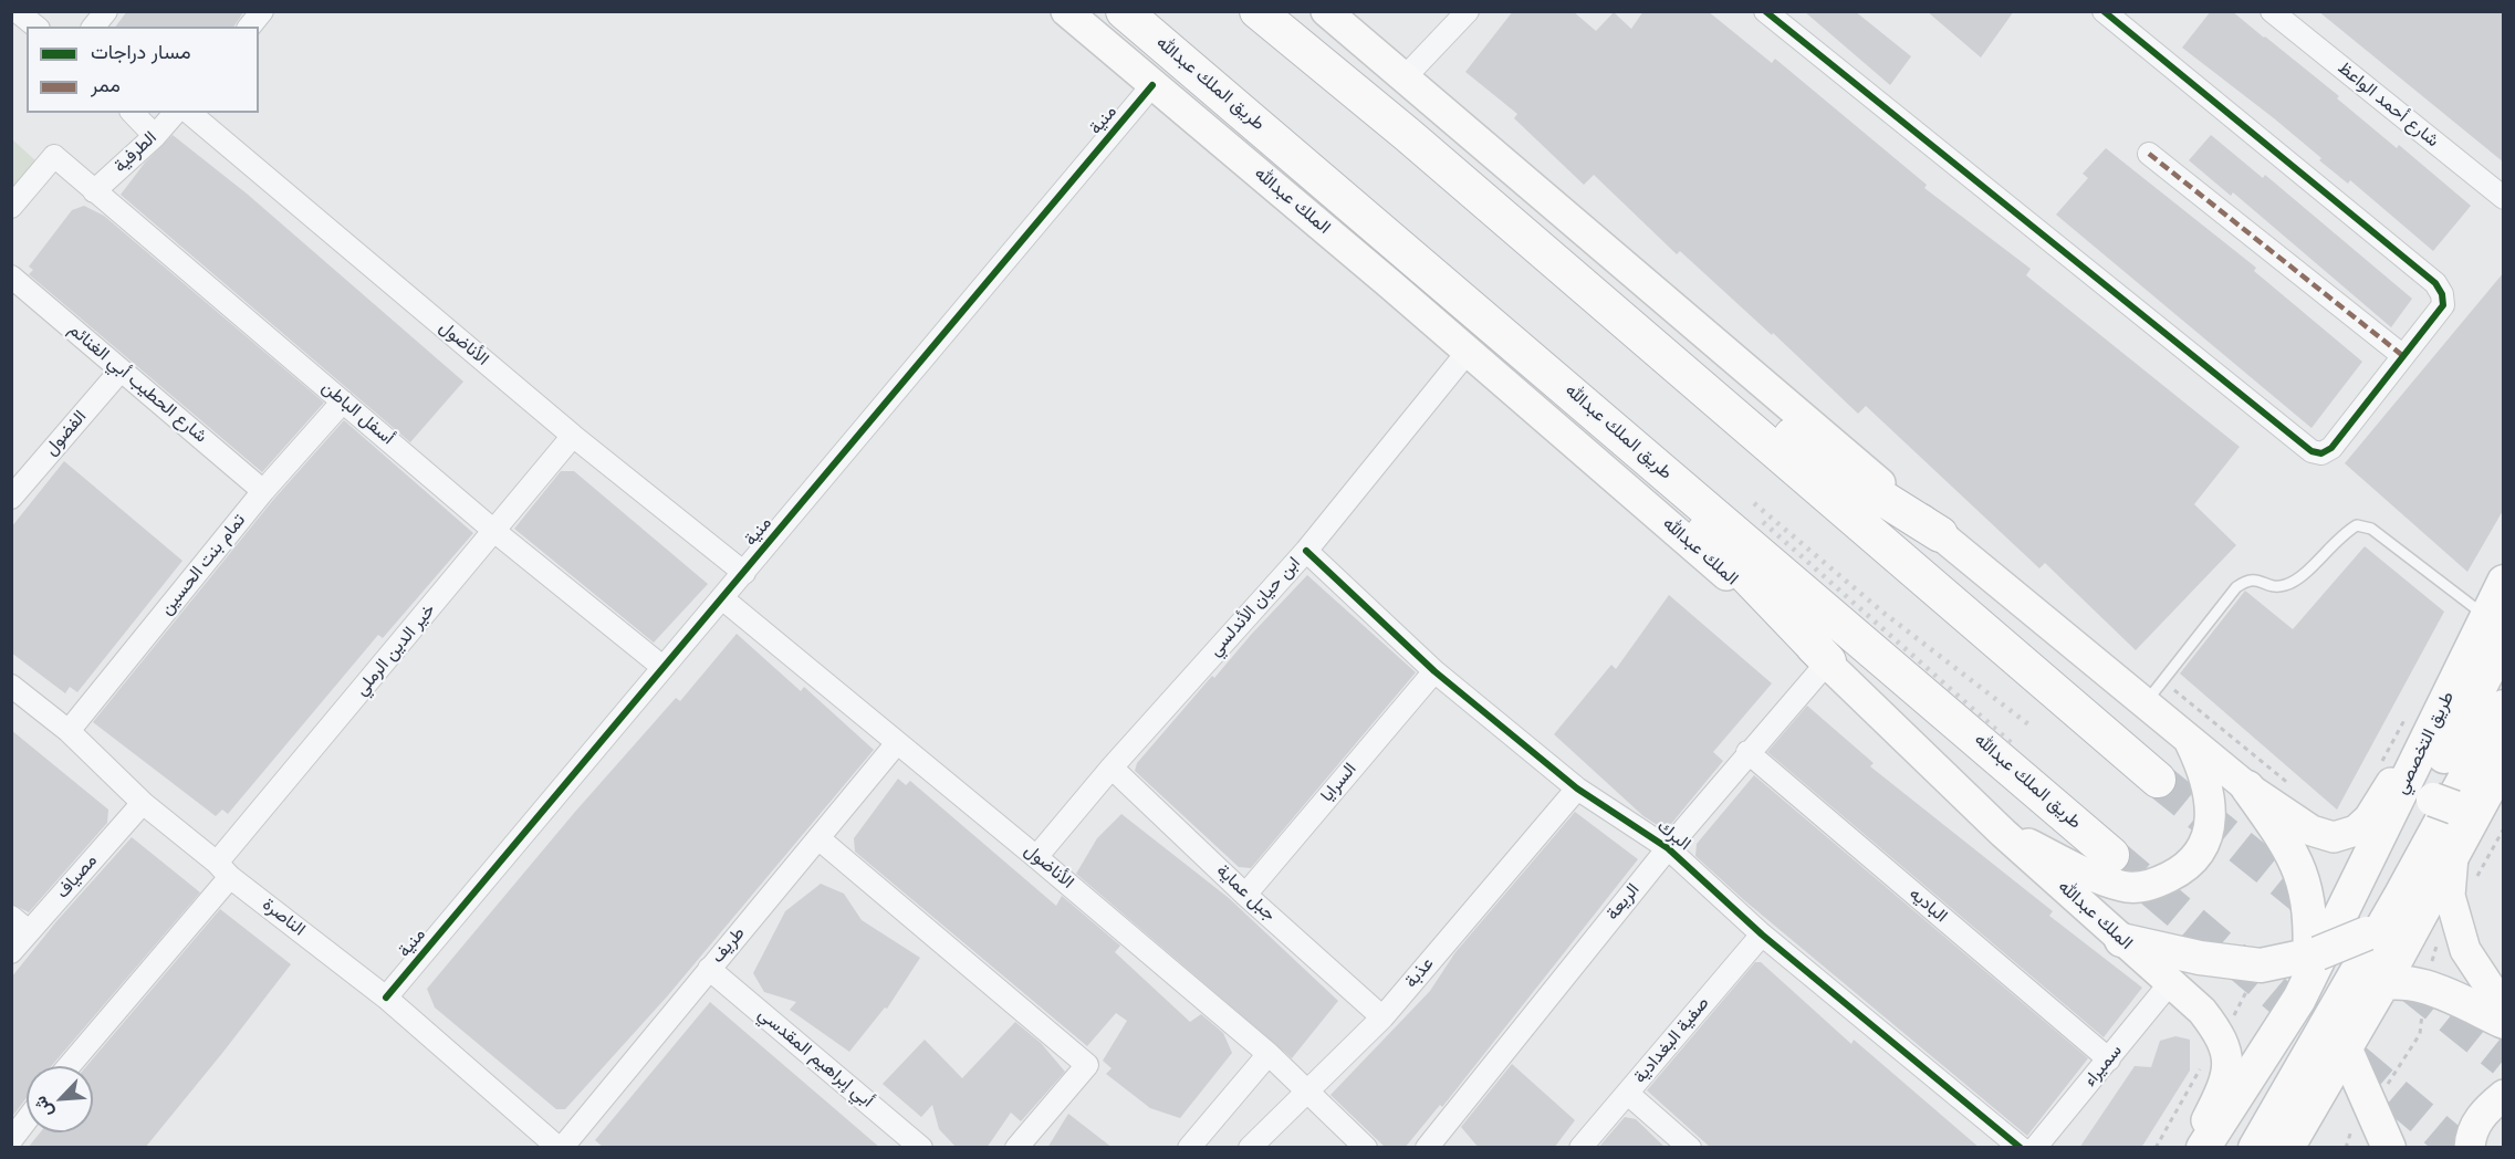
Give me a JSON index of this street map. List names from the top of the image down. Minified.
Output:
{"streets":{"highway":["طريق الملك عبدالله"],"main road":["الملك عبدالله","طريق التخصصي"],"street":["شارع أحمد الواعظ","منية","الطرفية","الأناضول","شارع الحطيب أبي الغنائم","أسفل الباطن","الفضول","تمام بنت الحسين","ابن حيان الأندلسي","خير الدين الرملي","السرايا","البرك","مصياف","جبل عماية","الريعة","الباديه","الناصرة","طريف","عذبة","صفية البغدادية","أبي إبراهيم المقدسي","سميراء"]},"crossings":[["منية","الملك عبدالله"],["منية","الأناضول"],["منية","أسفل الباطن"],["منية","الناصرة"],["الطرفية","أسفل الباطن"],["الملك عبدالله","ابن حيان الأندلسي"],["الملك عبدالله","طريق التخصصي"],["الملك عبدالله","الريعة"],["الملك عبدالله","سميراء"],["الأناضول","ابن حيان الأندلسي"],["الأناضول","خير الدين الرملي"],["الأناضول","طريف"],["الأناضول","عذبة"],["شارع الحطيب أبي الغنائم","الفضول"],["شارع الحطيب أبي الغنائم","تمام بنت الحسين"],["أسفل الباطن","تمام بنت الحسين"],["أسفل الباطن","خير الدين الرملي"],["تمام بنت الحسين","الناصرة"],["ابن حيان الأندلسي","البرك"],["ابن حيان الأندلسي","جبل عماية"],["خير الدين الرملي","الناصرة"],["السرايا","البرك"],["السرايا","جبل عماية"],["البرك","الريعة"],["البرك","عذبة"],["البرك","صفية البغدادية"],["مصياف","الناصرة"],["جبل عماية","عذبة"],["الريعة","الباديه"],["الباديه","سميراء"],["الناصرة","طريف"],["طريف","أبي إبراهيم المقدسي"]],"legend":["مسار دراجات","ممر"],"north":"bottom left"}
